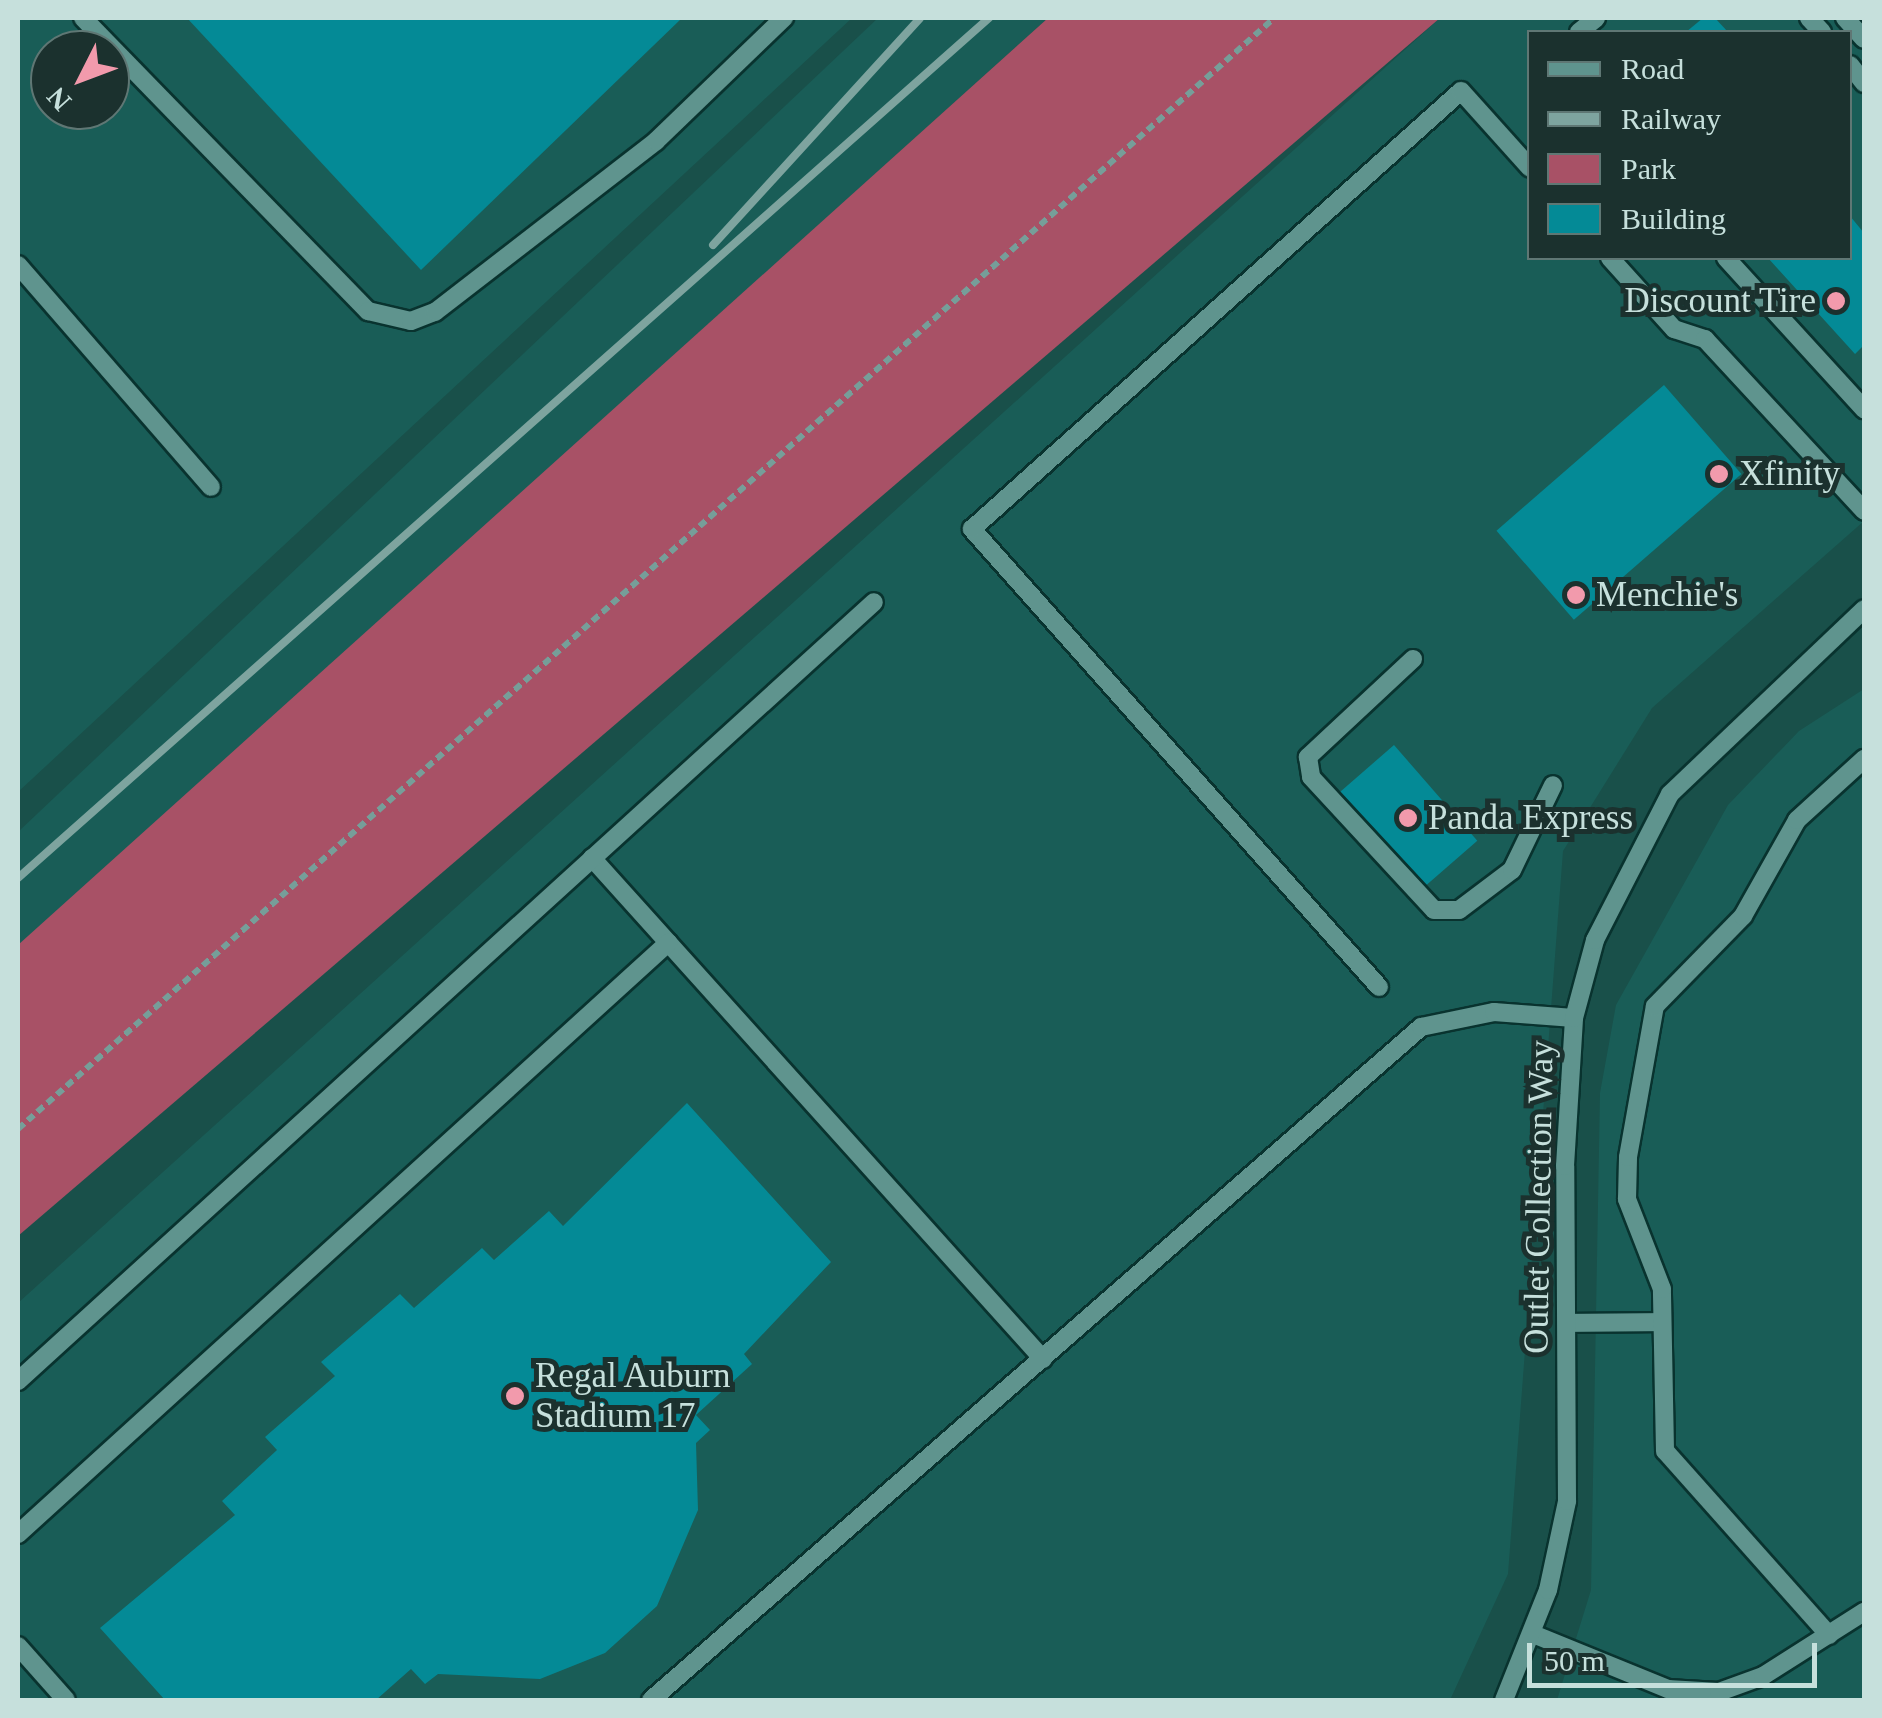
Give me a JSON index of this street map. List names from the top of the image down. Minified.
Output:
{"streets":{"street":["Outlet Collection Way"]},"places":["Discount Tire","Xfinity","Menchie's","Panda Express","Regal Auburn Stadium 17"],"legend":["Road","Railway","Park","Building"],"scale_bar":"50 m","north":"bottom left"}
